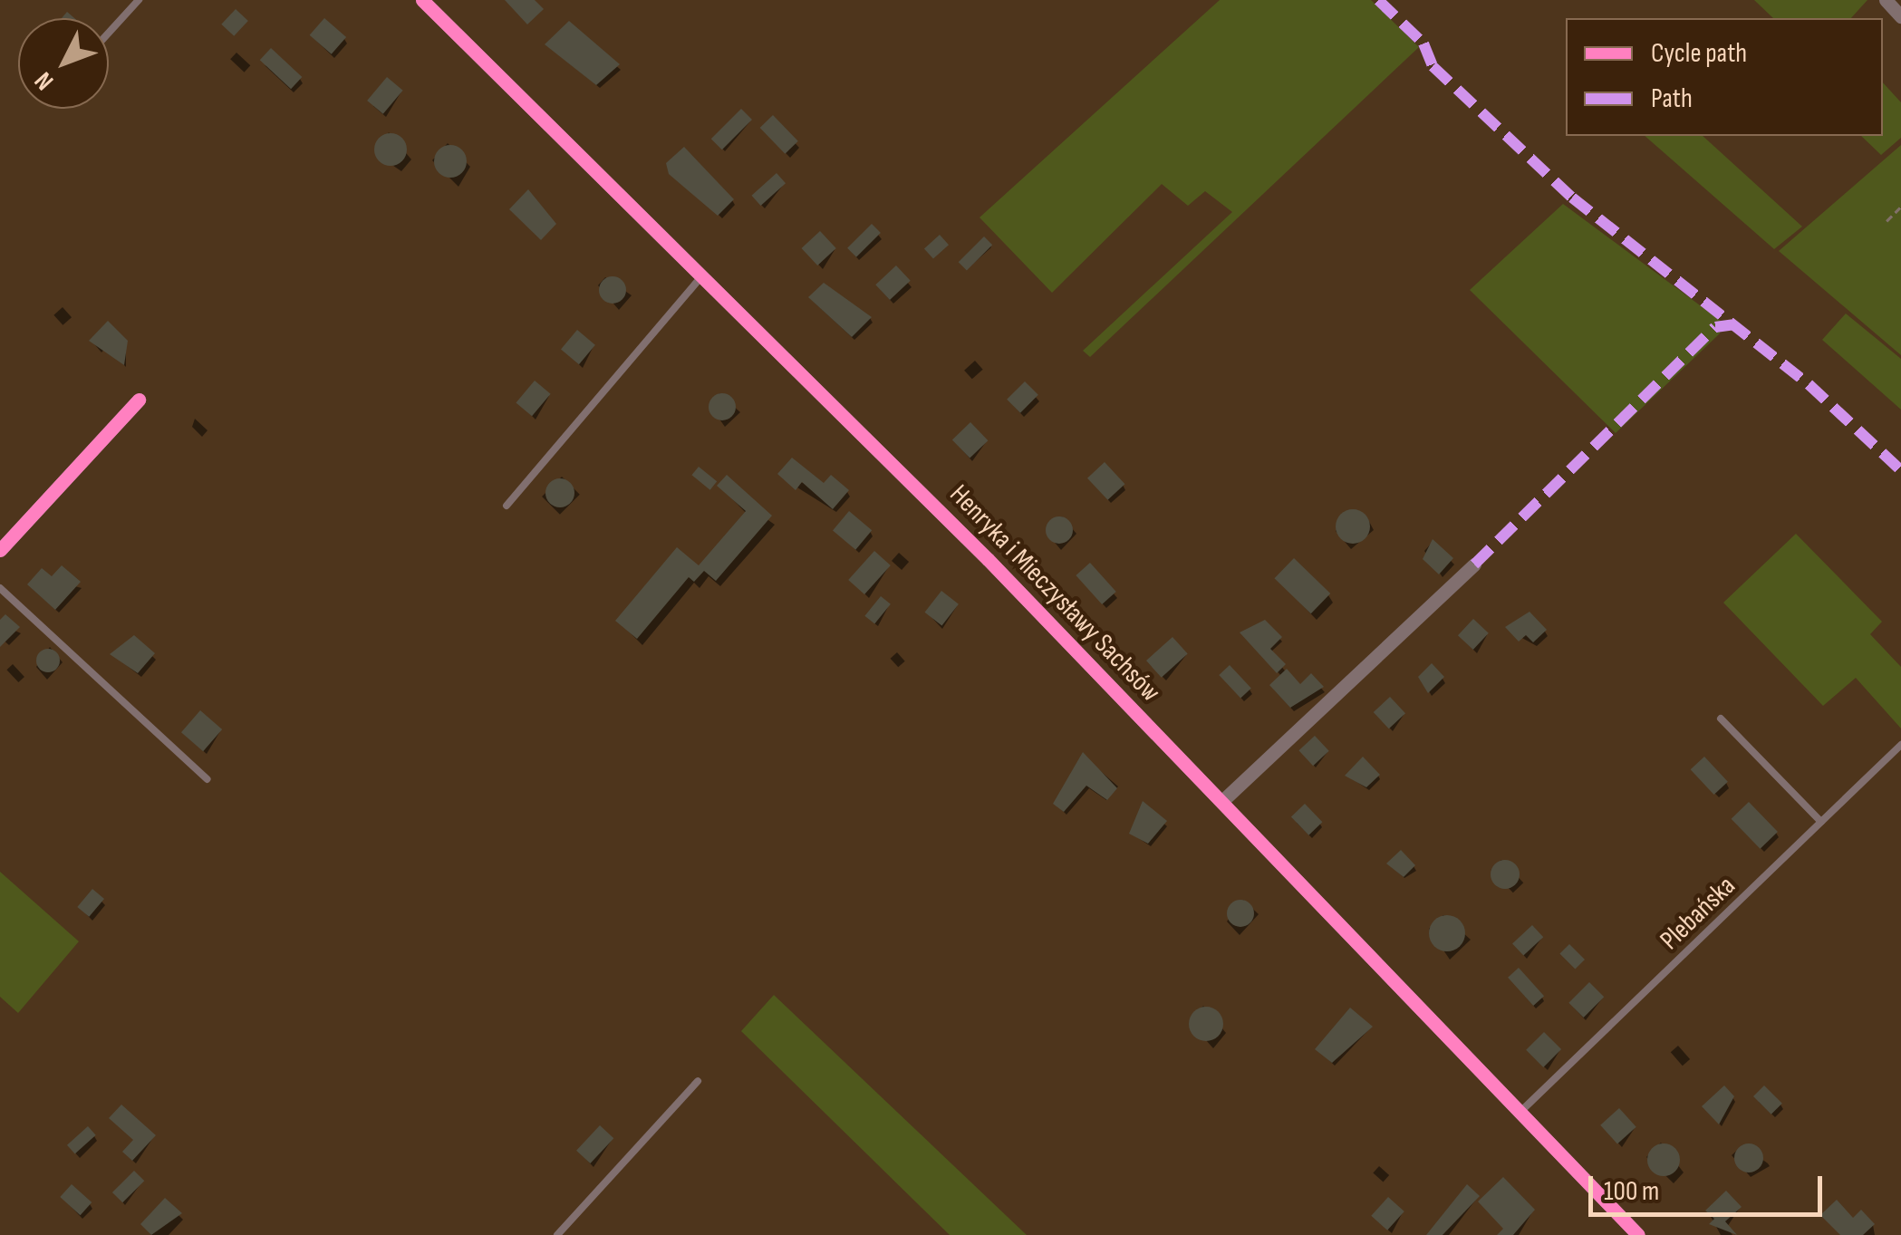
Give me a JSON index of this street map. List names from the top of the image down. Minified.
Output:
{"streets":{"street":["Henryka i Mieczysławy Sachsów"],"lane":["Plebańska"]},"crossings":[["Henryka i Mieczysławy Sachsów","Plebańska"]],"legend":["Cycle path","Path"],"scale_bar":"100 m","north":"bottom left"}
